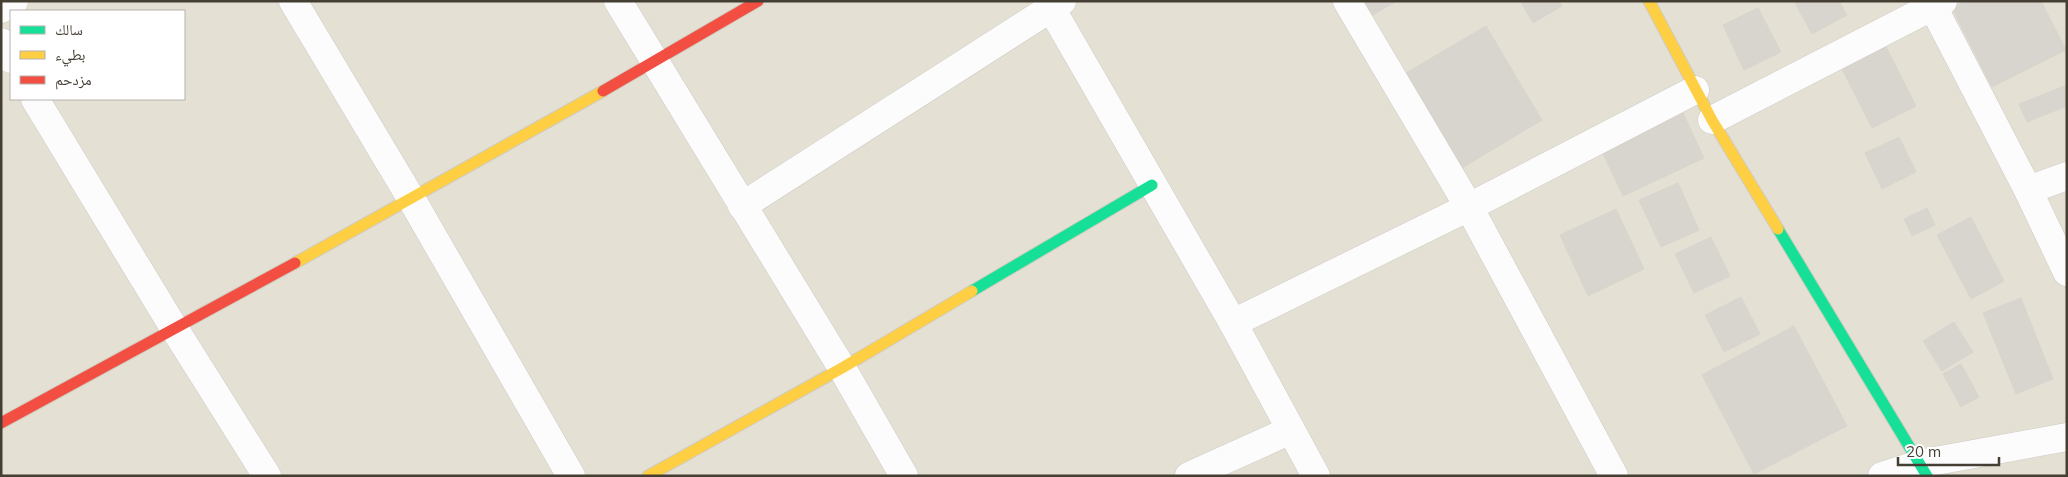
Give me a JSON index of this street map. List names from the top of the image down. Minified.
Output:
{"legend":["سالك","بطيء","مزدحم"],"scale_bar":"20 m"}
